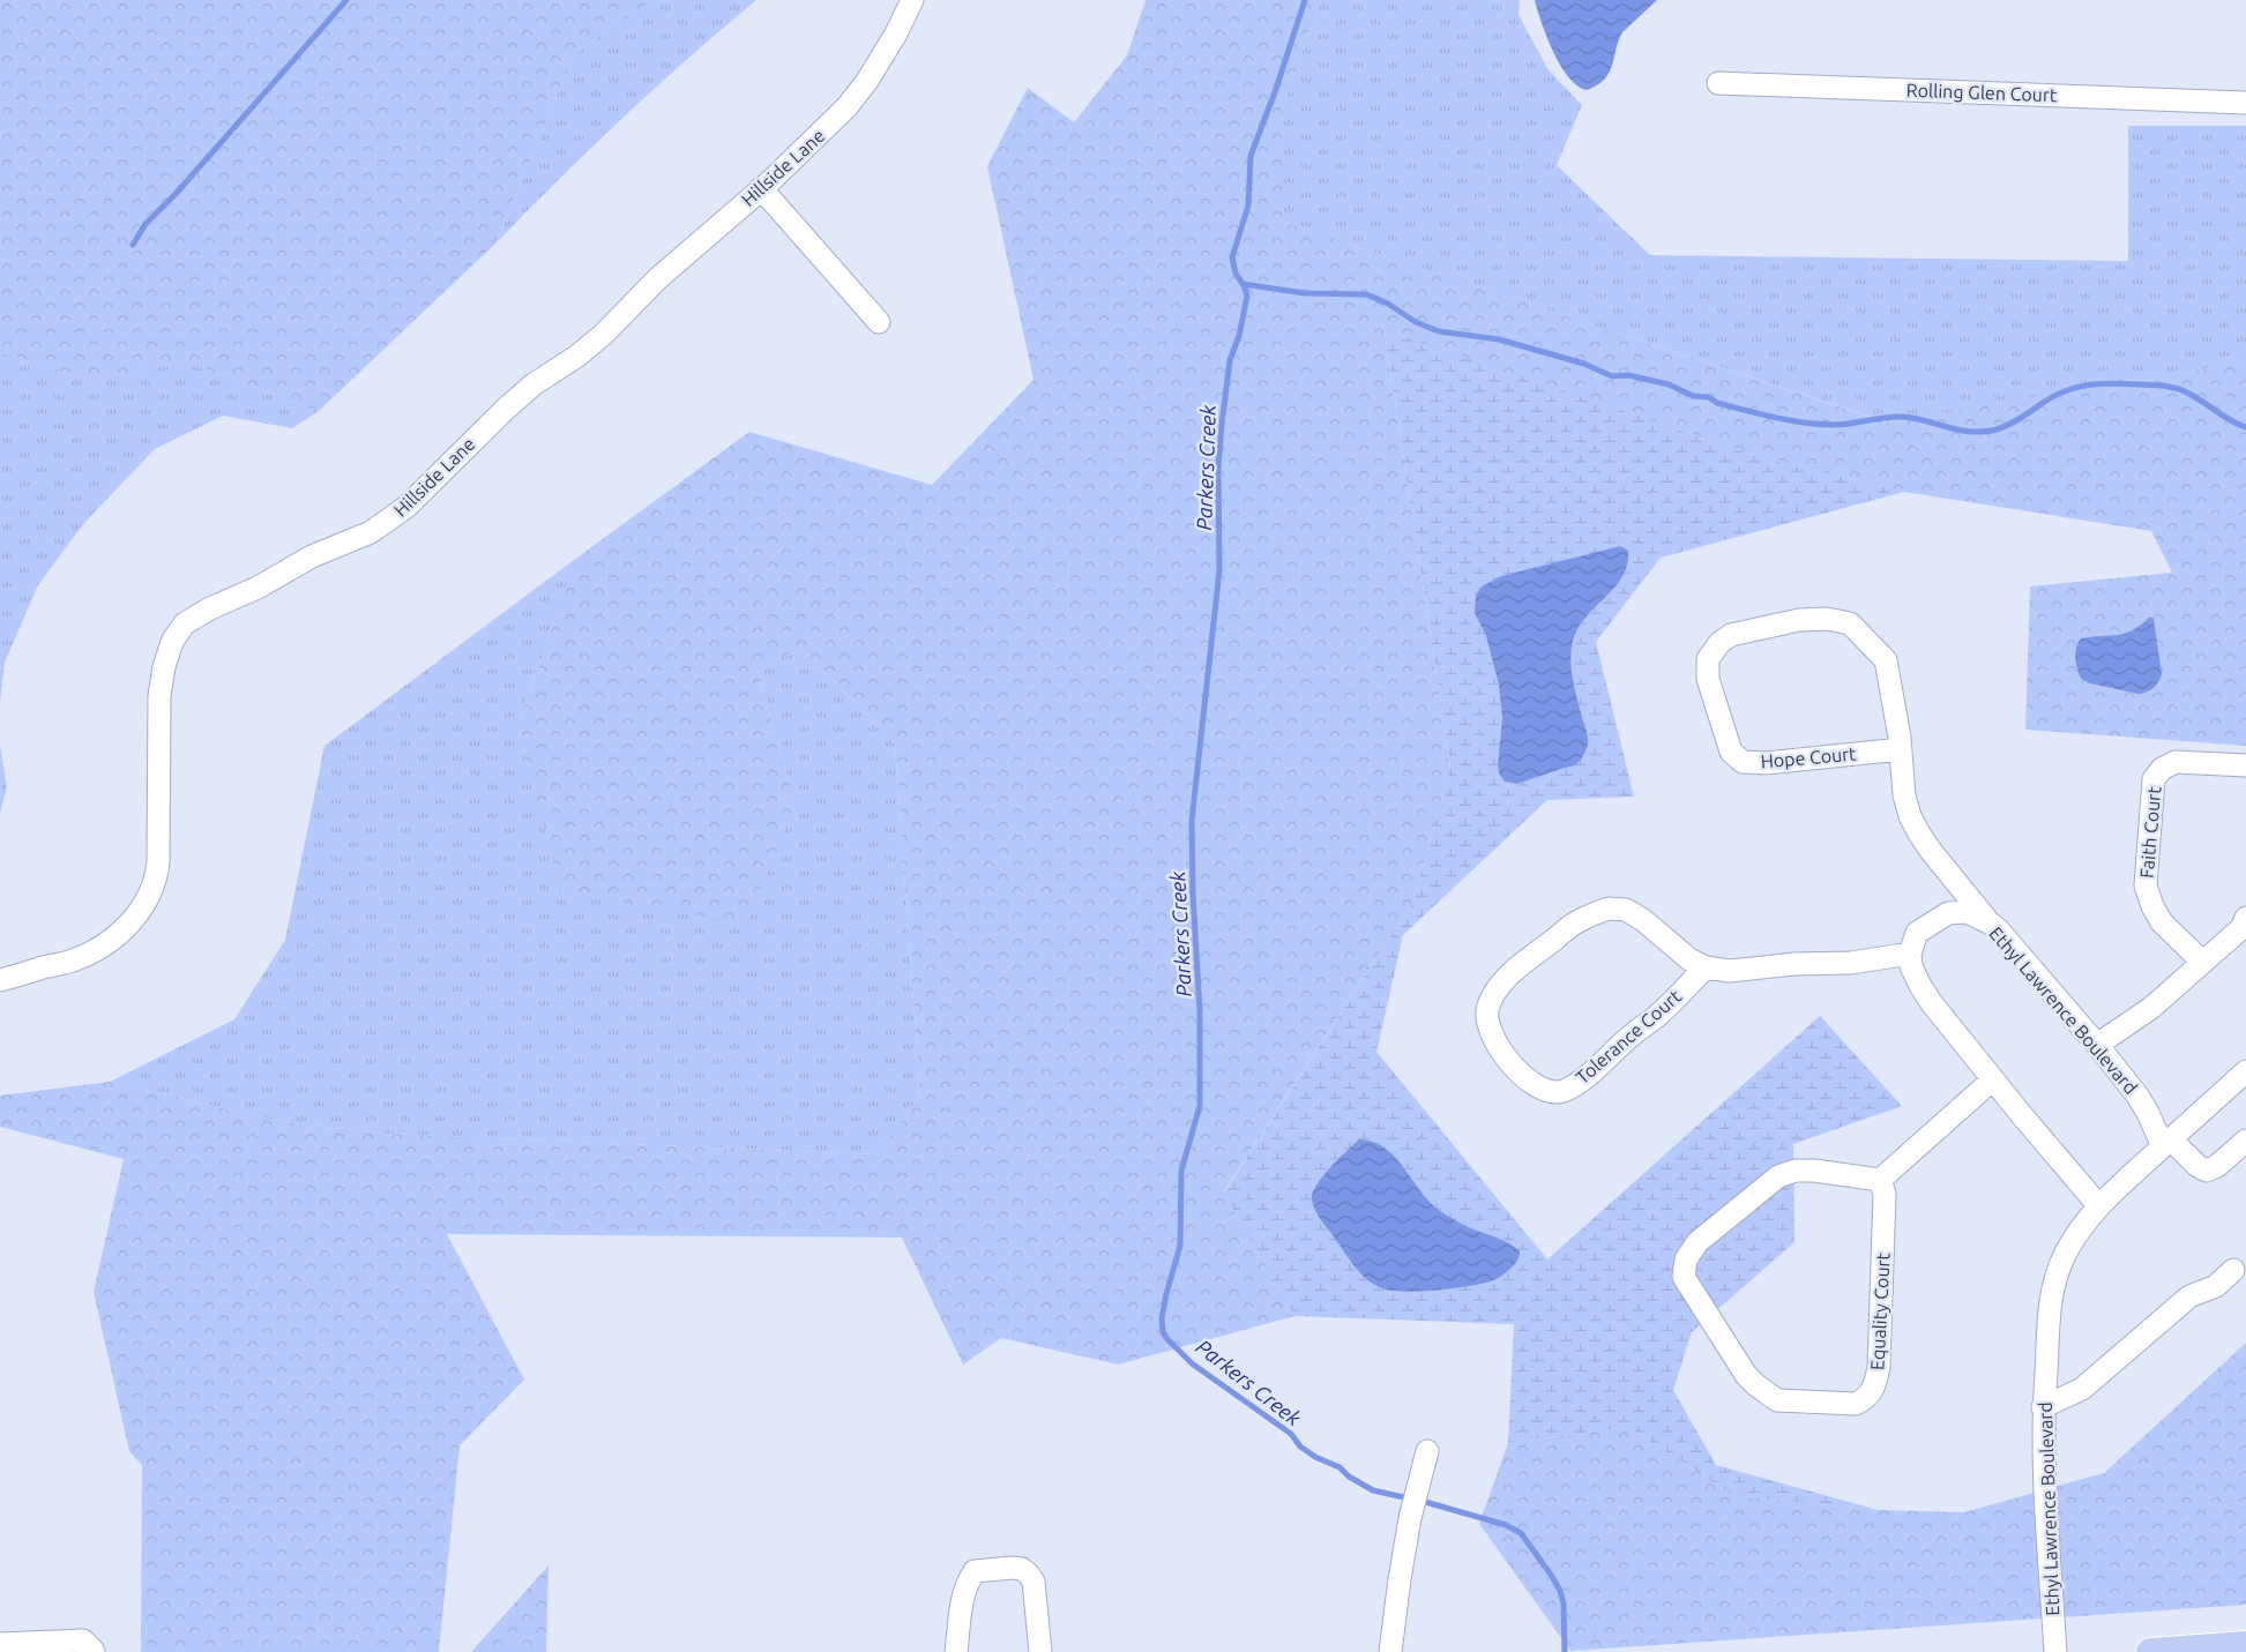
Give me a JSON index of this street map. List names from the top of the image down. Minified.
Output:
{"streets":{"street":["Rolling Glen Court","Hillside Lane","Hope Court","Faith Court","Ethyl Lawrence Boulevard","Tolerance Court","Equality Court"]},"crossings":[["Hope Court","Ethyl Lawrence Boulevard"],["Ethyl Lawrence Boulevard","Tolerance Court"]],"water":["Parkers Creek"]}
